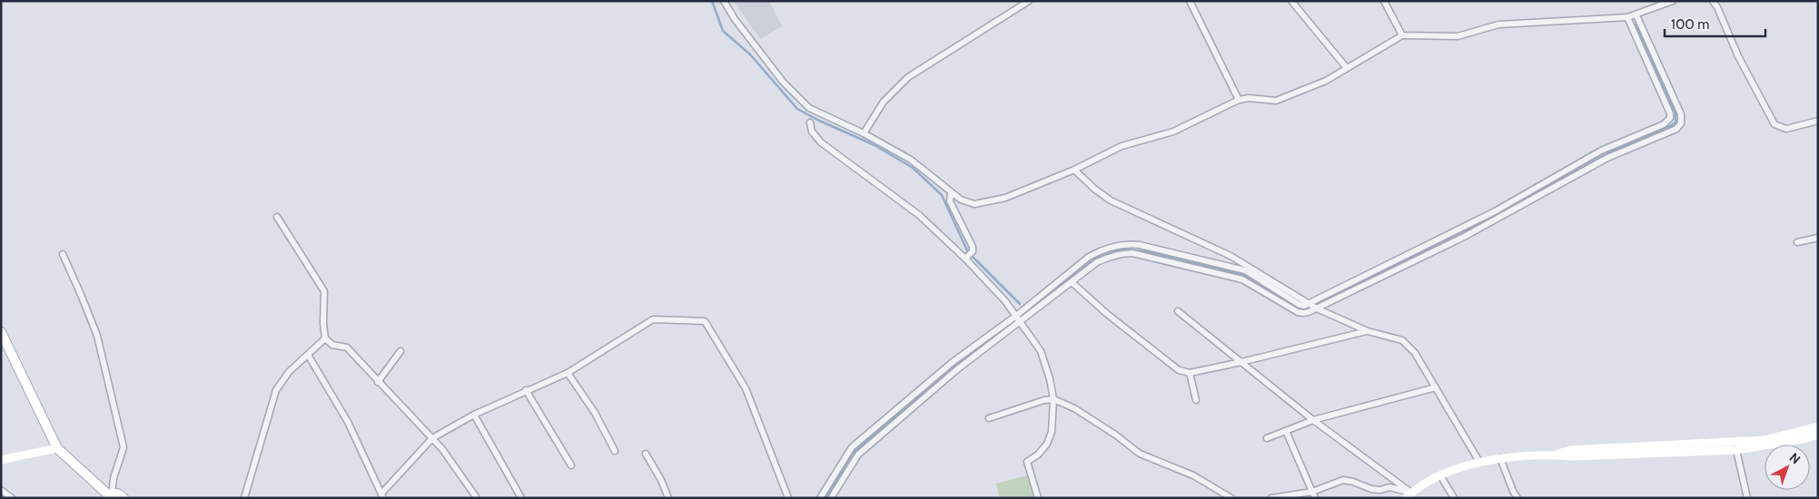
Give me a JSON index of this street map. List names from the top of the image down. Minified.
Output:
{"scale_bar":"100 m","north":"top right"}
